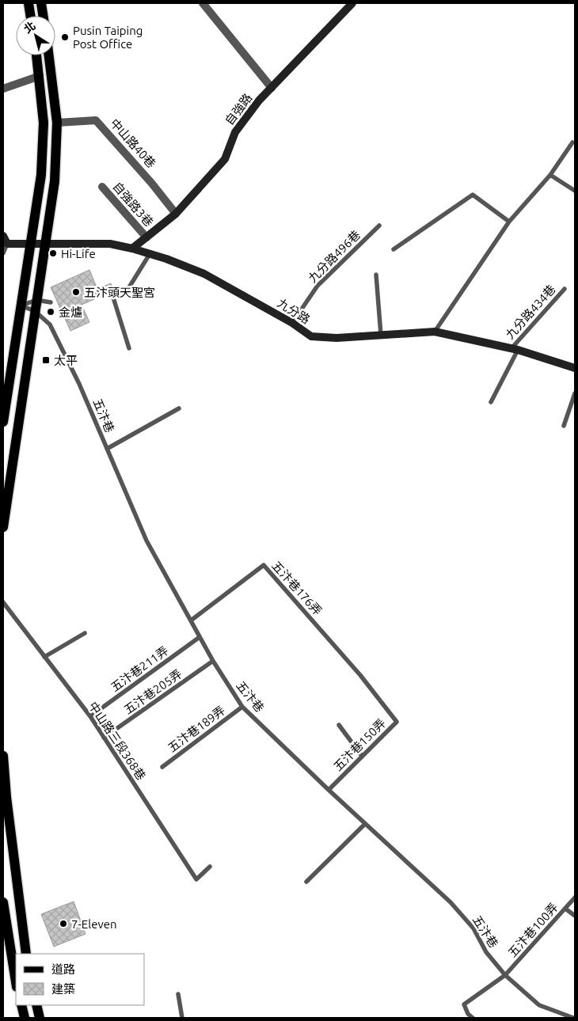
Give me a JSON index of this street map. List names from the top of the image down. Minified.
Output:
{"streets":{"street":["自強路","中山路40巷","自強路3巷","九分路"],"lane":["九分路496巷","九分路434巷","五汴巷","五汴巷176弄","五汴巷211弄","五汴巷205弄","五汴巷189弄","中山路三段368巷","五汴巷150弄","五汴巷100弄"]},"crossings":[["自強路","中山路40巷"],["自強路","自強路3巷"],["自強路","九分路"],["九分路496巷","九分路"],["九分路","九分路434巷"],["五汴巷","五汴巷176弄"],["五汴巷","五汴巷211弄"],["五汴巷","五汴巷205弄"],["五汴巷","五汴巷189弄"],["五汴巷","五汴巷150弄"],["五汴巷","五汴巷100弄"],["五汴巷176弄","五汴巷150弄"],["五汴巷211弄","中山路三段368巷"],["五汴巷205弄","中山路三段368巷"]],"places":{"other":["Pusin Taiping Post Office","Hi-Life","五汴頭天聖宮","金爐","7-Eleven"],"transit":["太平"]},"legend":["道路","建築"],"north":"top left"}
